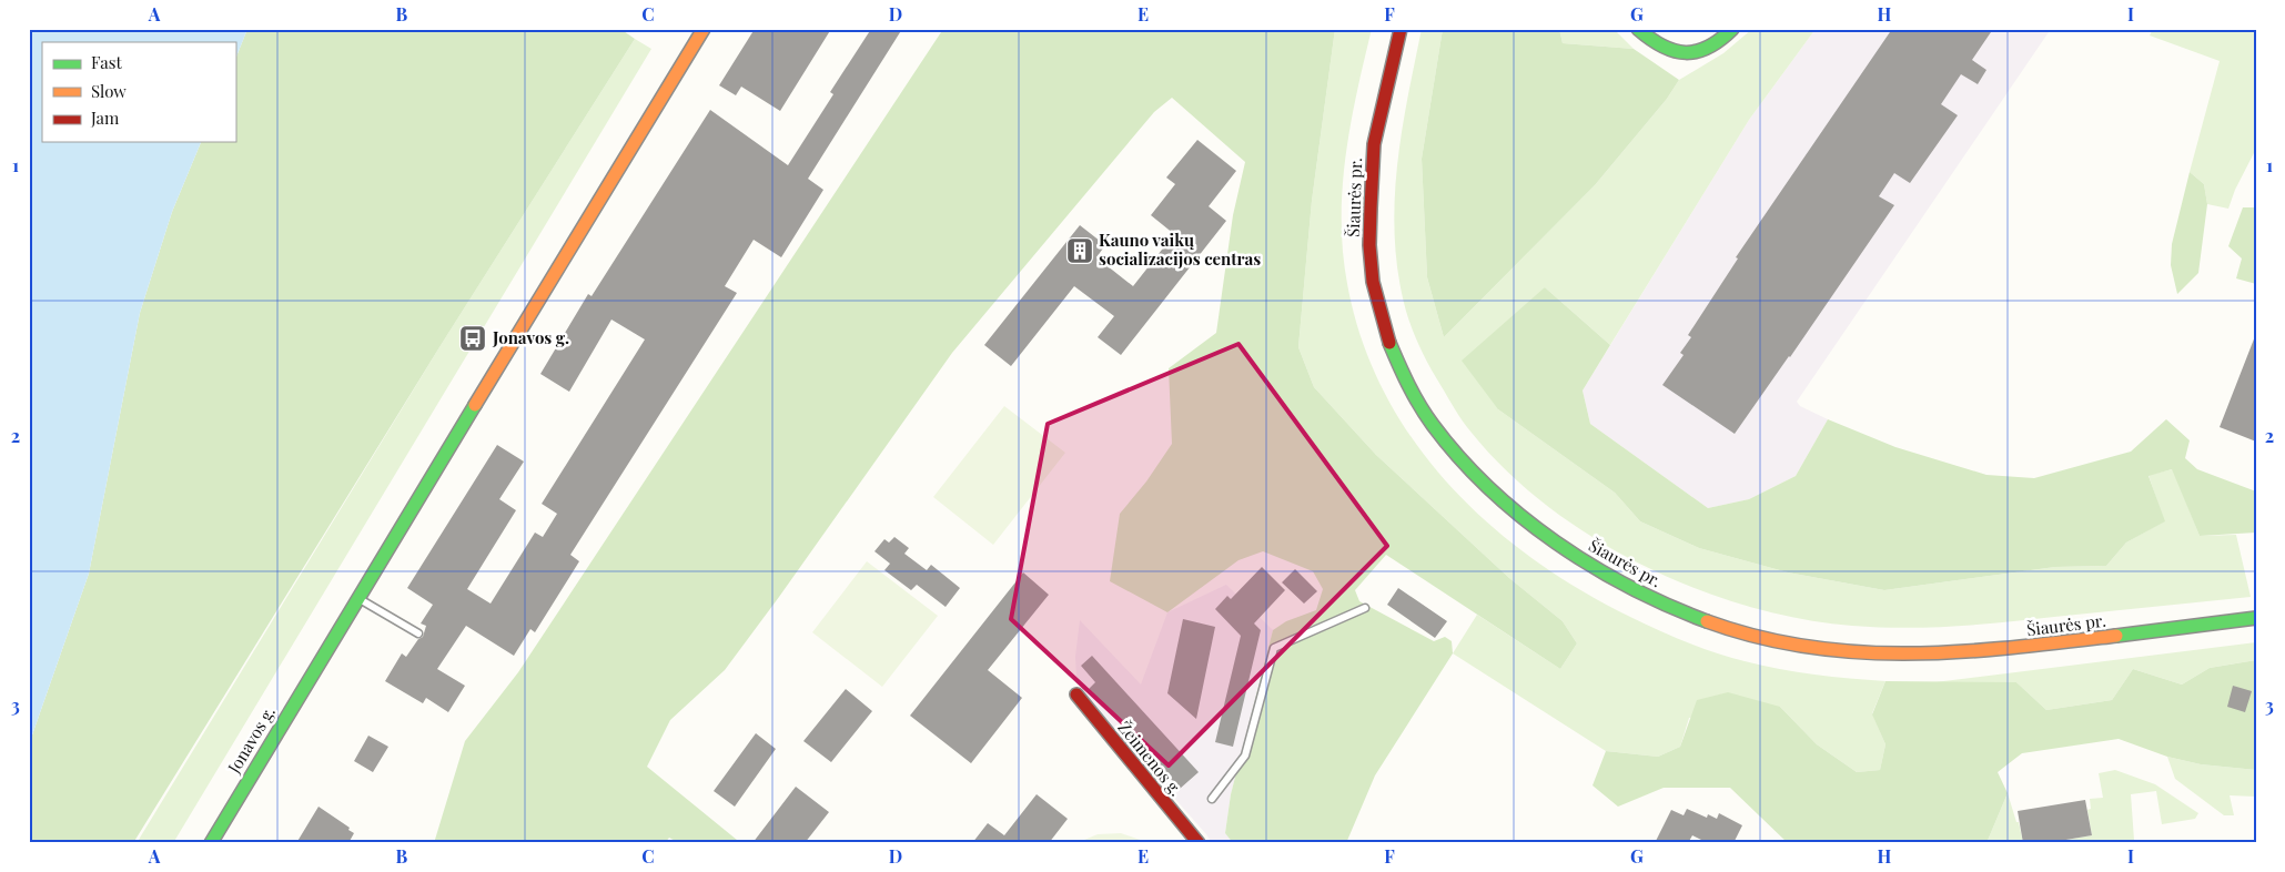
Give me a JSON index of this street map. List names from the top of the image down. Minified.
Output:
{"streets":{"main road":["Šiaurės pr.","Jonavos g.","Žeimenos g."]},"places":{"building":["Kauno vaikų socializacijos centras"],"bus stop":["Jonavos g."]},"legend":["Fast","Slow","Jam"],"grid":{"columns":["A","B","C","D","E","F","G","H","I"],"rows":["1","2","3"]}}
